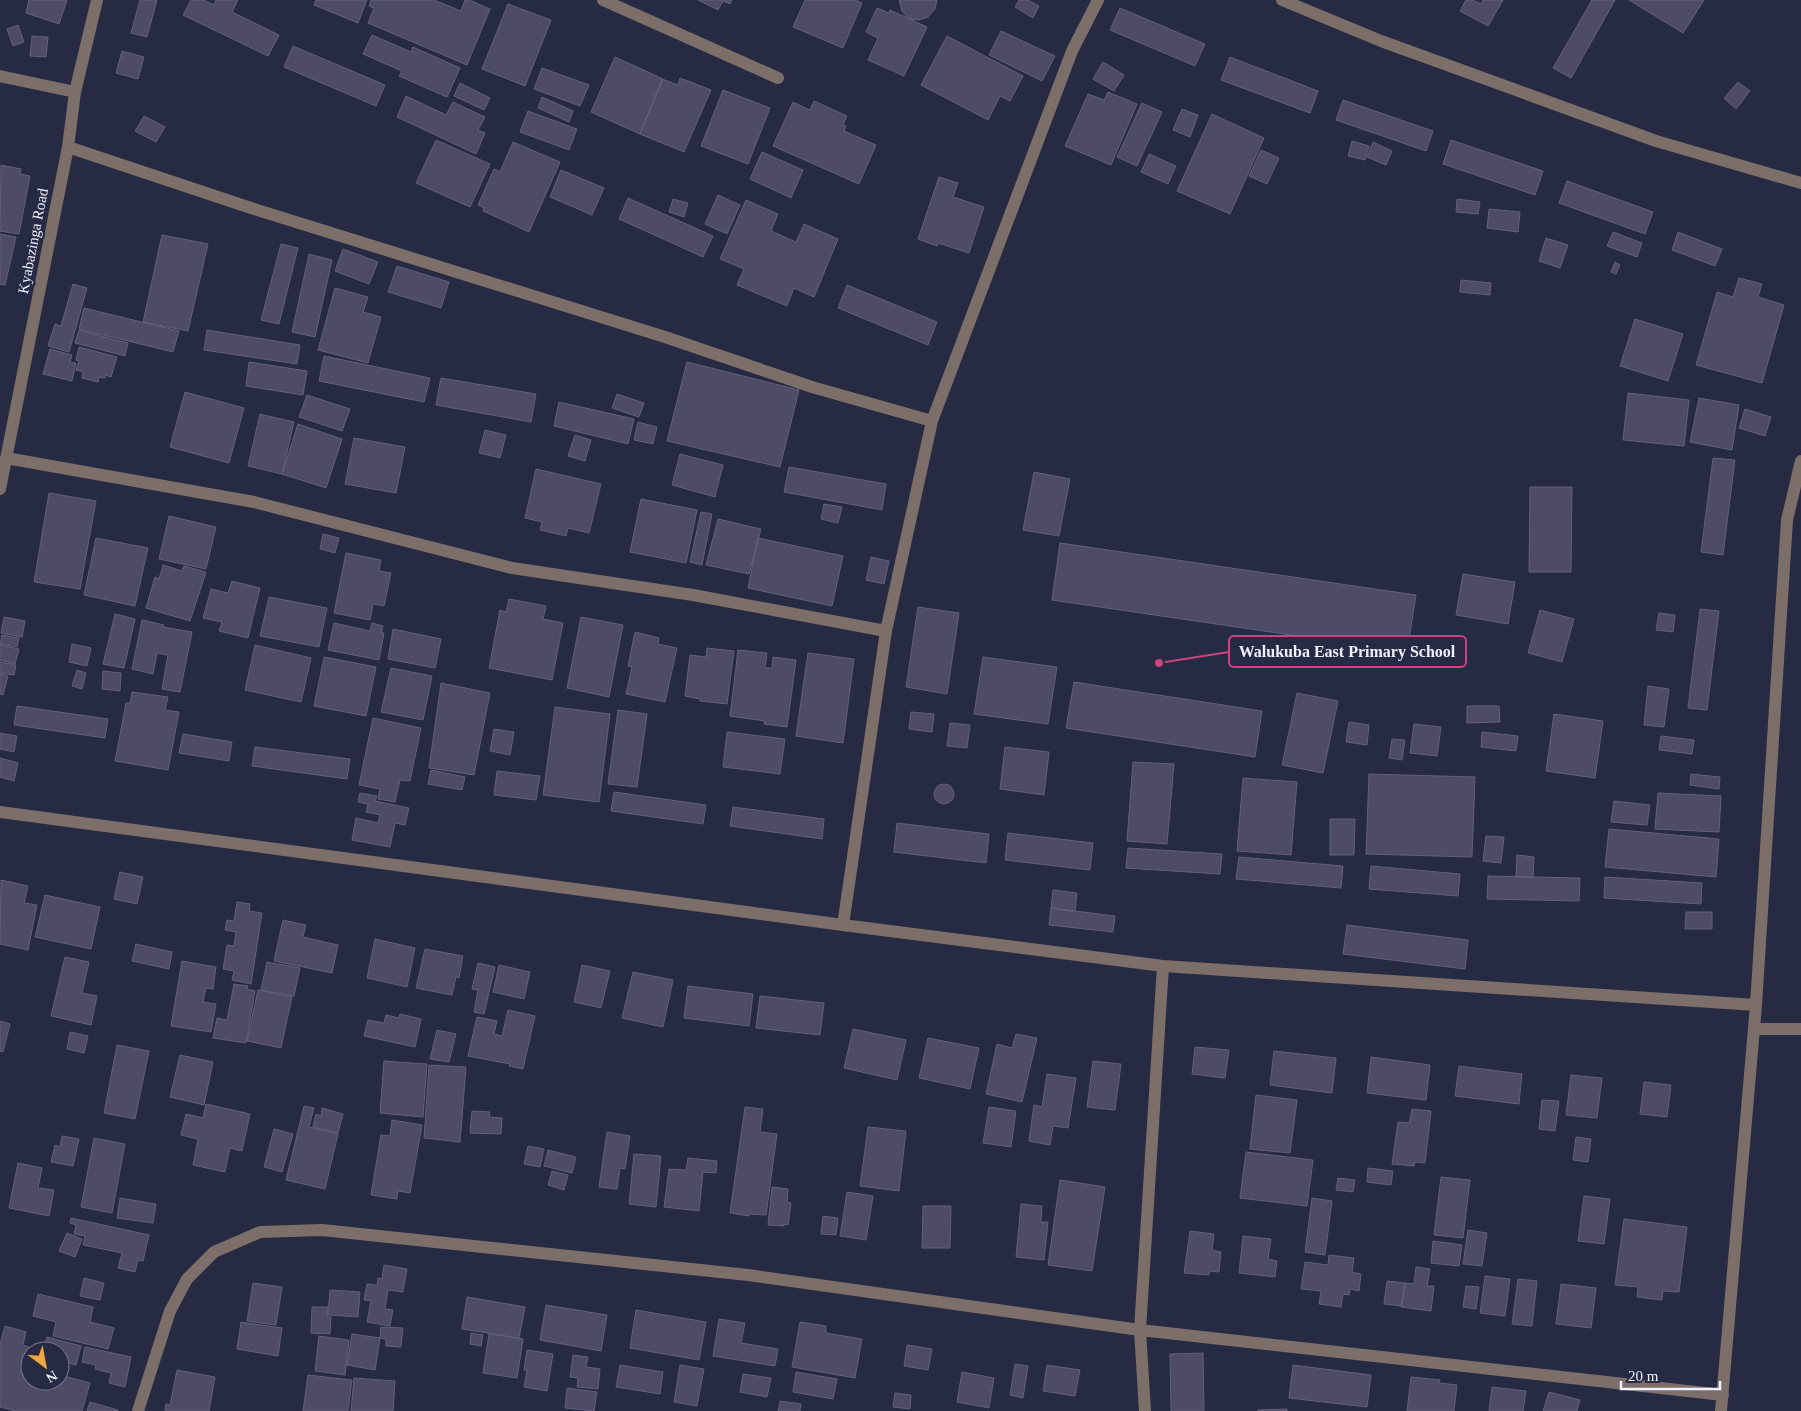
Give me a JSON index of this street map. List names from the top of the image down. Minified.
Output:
{"streets":{"street":["Kyabazinga Road"]},"places":["Walukuba East Primary School"],"scale_bar":"20 m","north":"bottom right"}
